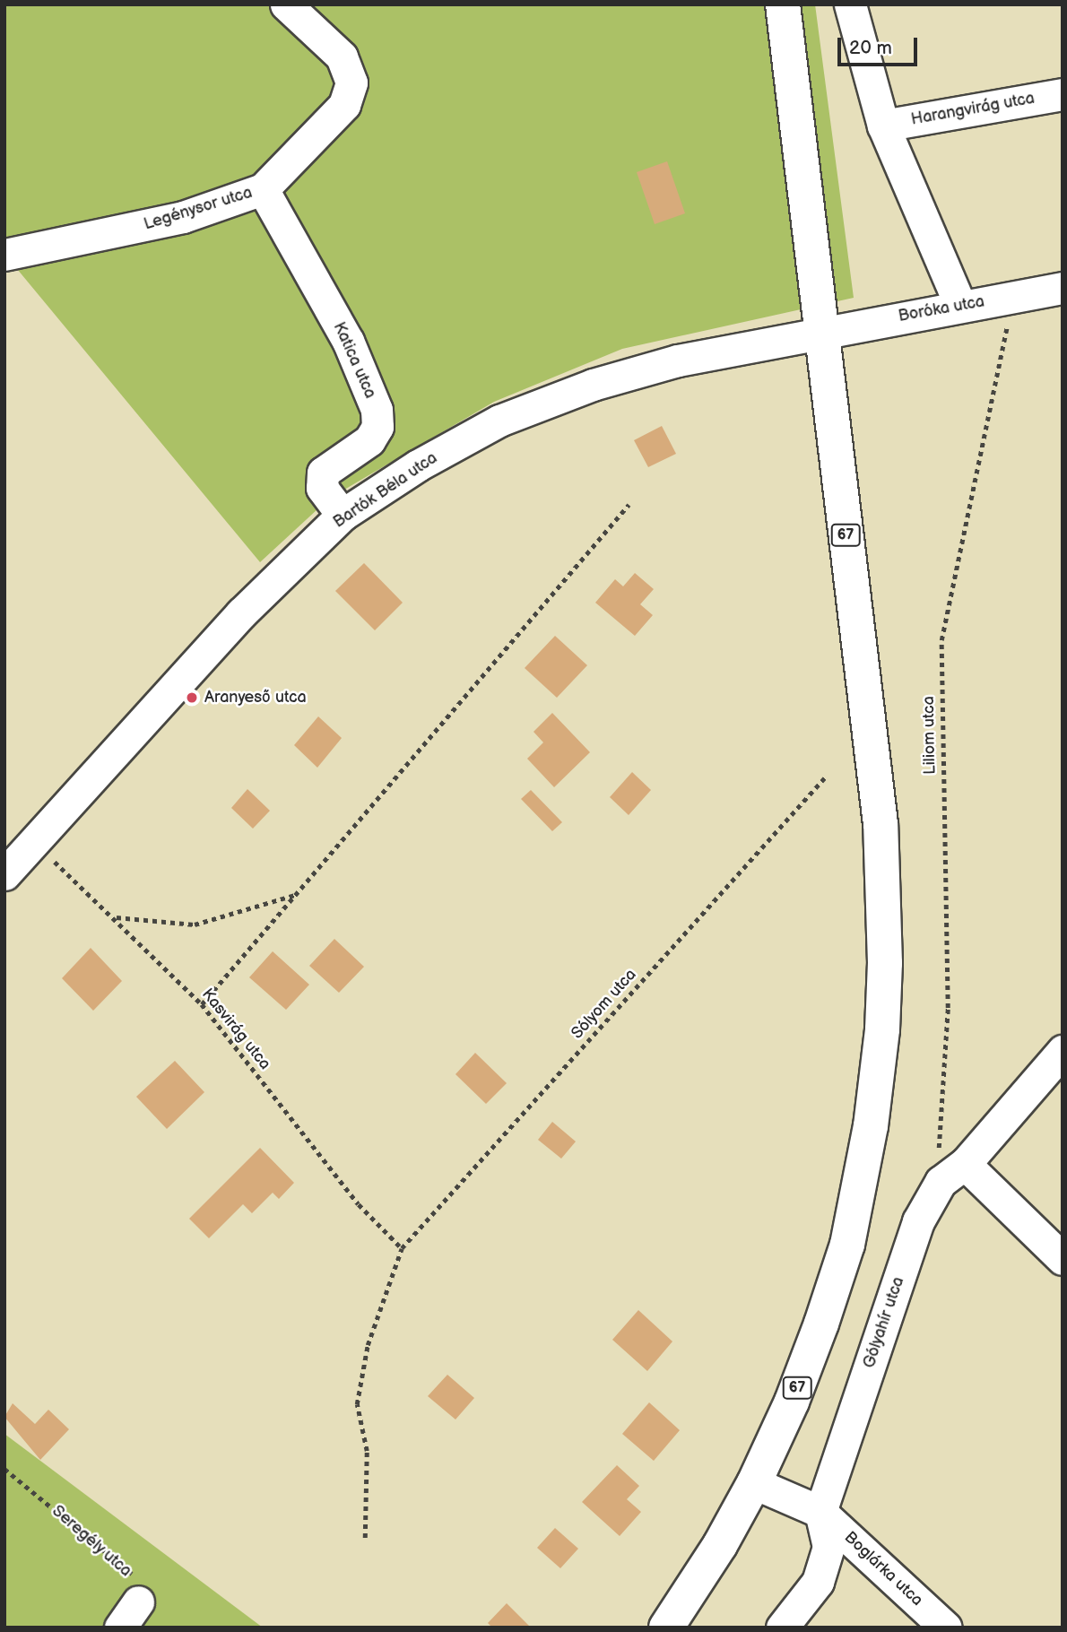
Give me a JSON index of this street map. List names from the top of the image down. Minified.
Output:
{"streets":{"main road":["67"],"street":["Harangvirág utca","Legénysor utca","Boróka utca","Katica utca","Bartók Béla utca","Gólyahír utca","Boglárka utca"],"path":["Liliom utca","Sólyom utca","Kasvirág utca","Seregély utca"]},"crossings":[["Legénysor utca","Katica utca"],["Boróka utca","Bartók Béla utca"],["Boróka utca","67"],["Boróka utca","Liliom utca"],["Katica utca","Bartók Béla utca"],["Bartók Béla utca","67"],["Bartók Béla utca","Kasvirág utca"],["67","Boglárka utca"],["Liliom utca","Gólyahír utca"],["Sólyom utca","Kasvirág utca"],["Gólyahír utca","Boglárka utca"]],"places":["Aranyeső utca"],"scale_bar":"20 m"}
